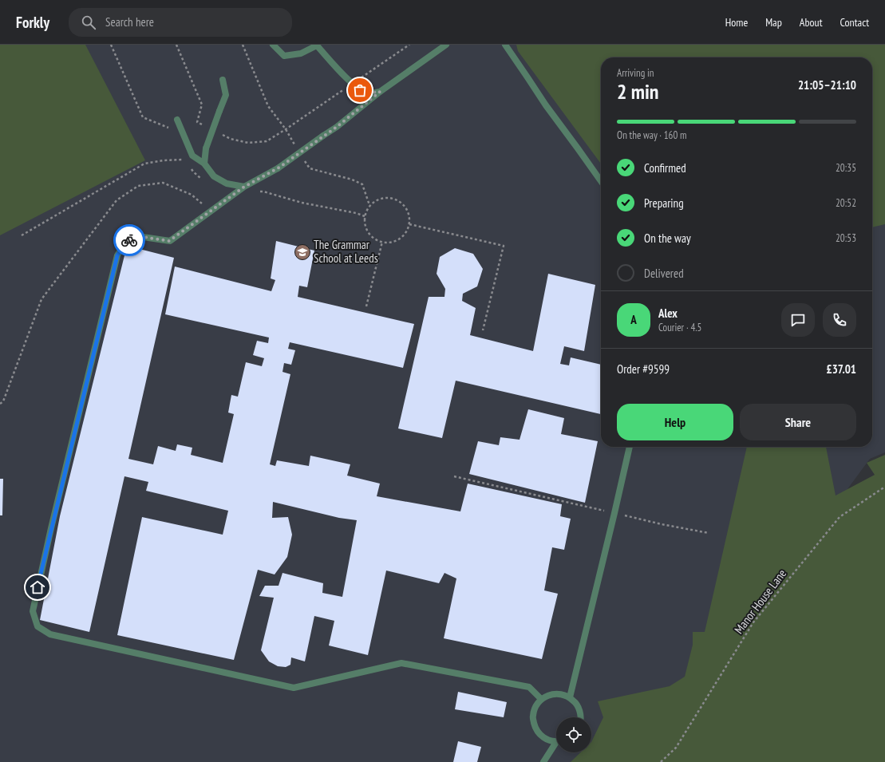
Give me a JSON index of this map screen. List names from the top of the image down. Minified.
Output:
{"streets":{"path":["Manor House Lane"]},"places":{"school or university":["The Grammar School at Leeds"]},"page":{"header":"Forkly","search":"Search here","nav":["Home","Map","About","Contact"],"heading":["2 min","Arriving in","21:05–21:10"],"panel":["Alex","Courier · 4.5","Order #9599","£37.01"],"bar":"On the way · 160 m","list":[["Confirmed","20:35"],["Preparing","20:52"],["On the way","20:53"],"Delivered"],"round":"A","buttons":["Help","Share"]}}
